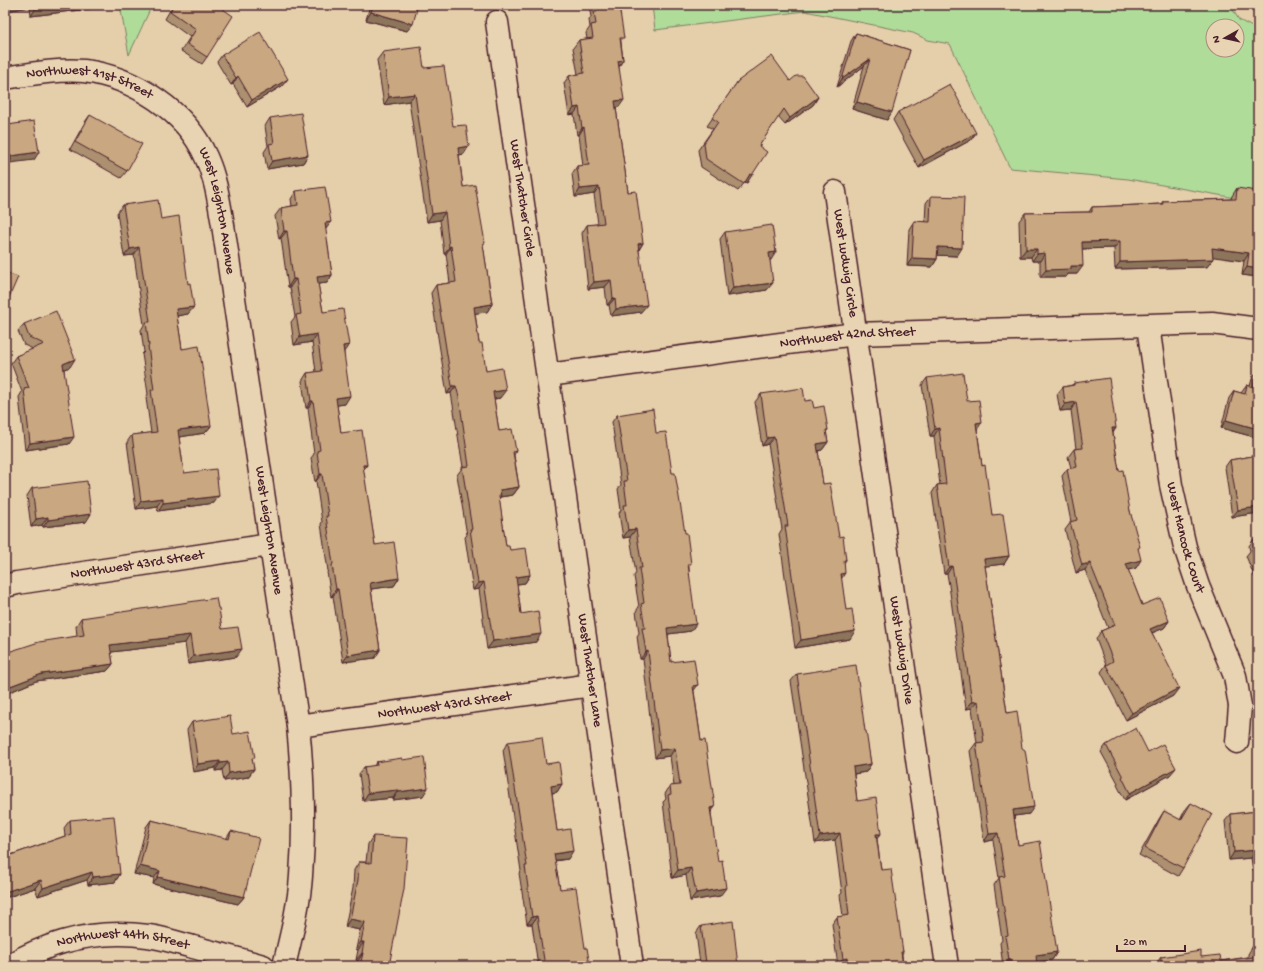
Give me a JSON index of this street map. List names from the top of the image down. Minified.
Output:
{"streets":{"street":["Northwest 41st Street","West Thatcher Circle","West Leighton Avenue","West Ludwig Circle","Northwest 42nd Street","West Hancock Court","Northwest 43rd Street","West Ludwig Drive","West Thatcher Lane","Northwest 44th Street"]},"crossings":[["Northwest 41st Street","West Leighton Avenue"],["West Thatcher Circle","Northwest 42nd Street"],["West Thatcher Circle","West Thatcher Lane"],["West Leighton Avenue","Northwest 43rd Street"],["West Ludwig Circle","Northwest 42nd Street"],["West Ludwig Circle","West Ludwig Drive"],["Northwest 42nd Street","West Hancock Court"],["Northwest 42nd Street","West Ludwig Drive"],["Northwest 42nd Street","West Thatcher Lane"],["Northwest 43rd Street","West Thatcher Lane"]],"scale_bar":"20 m","north":"left"}
